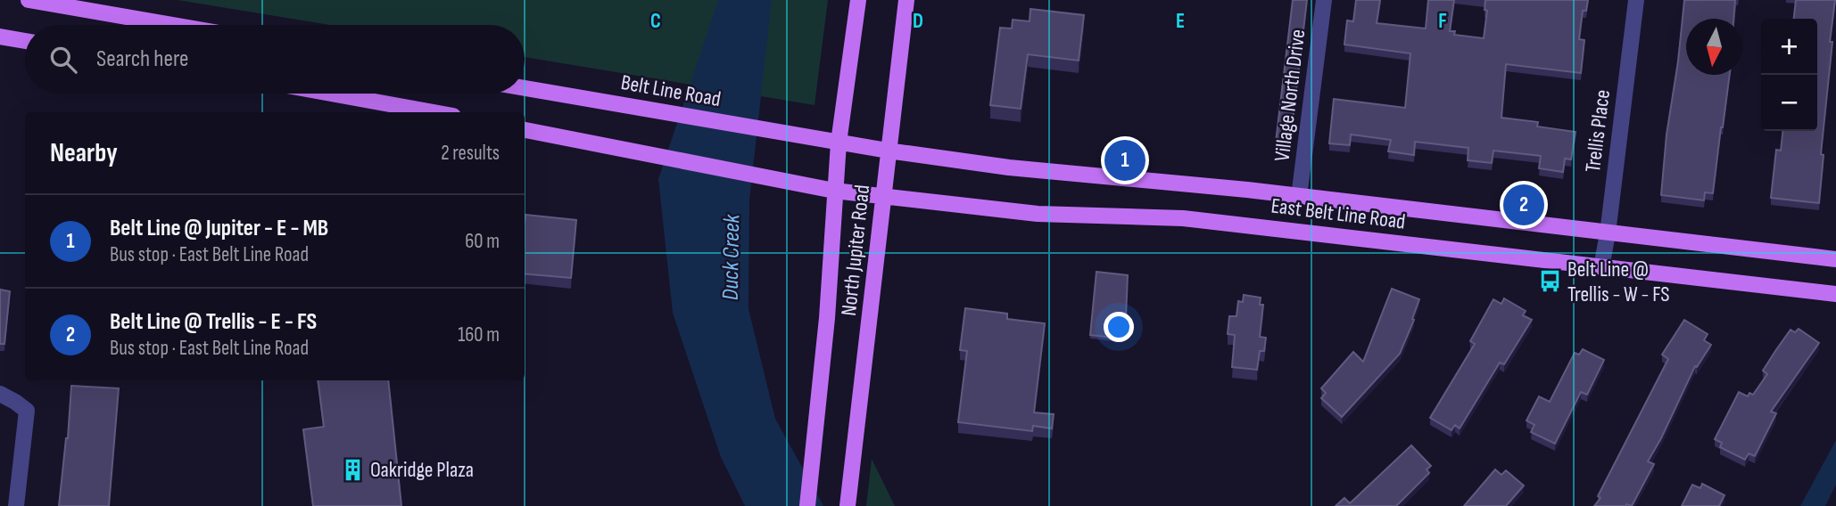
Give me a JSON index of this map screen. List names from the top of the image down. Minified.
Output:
{"streets":{"main road":["Belt Line Road","East Belt Line Road","North Jupiter Road"],"street":["Village North Drive","Trellis Place"]},"crossings":[["Belt Line Road","East Belt Line Road"],["Belt Line Road","North Jupiter Road"],["Village North Drive","East Belt Line Road"],["Trellis Place","East Belt Line Road"],["East Belt Line Road","North Jupiter Road"]],"water":["Duck Creek"],"places":{"bus stop":["Belt Line @ Trellis - W - FS"],"building":["Oakridge Plaza"]},"north":"bottom","page":{"map_buttons":["+","−"],"search":"Search here","heading":["Nearby","2 results"],"pins":["1","2"],"list":[{"mark":"1","name":"Belt Line @ Jupiter - E - MB","note":"Bus stop · East Belt Line Road","value":"60 m"},{"mark":"2","name":"Belt Line @ Trellis - E - FS","note":"Bus stop · East Belt Line Road","value":"160 m"}]},"grid":{"columns":["C","D","E","F"]}}
